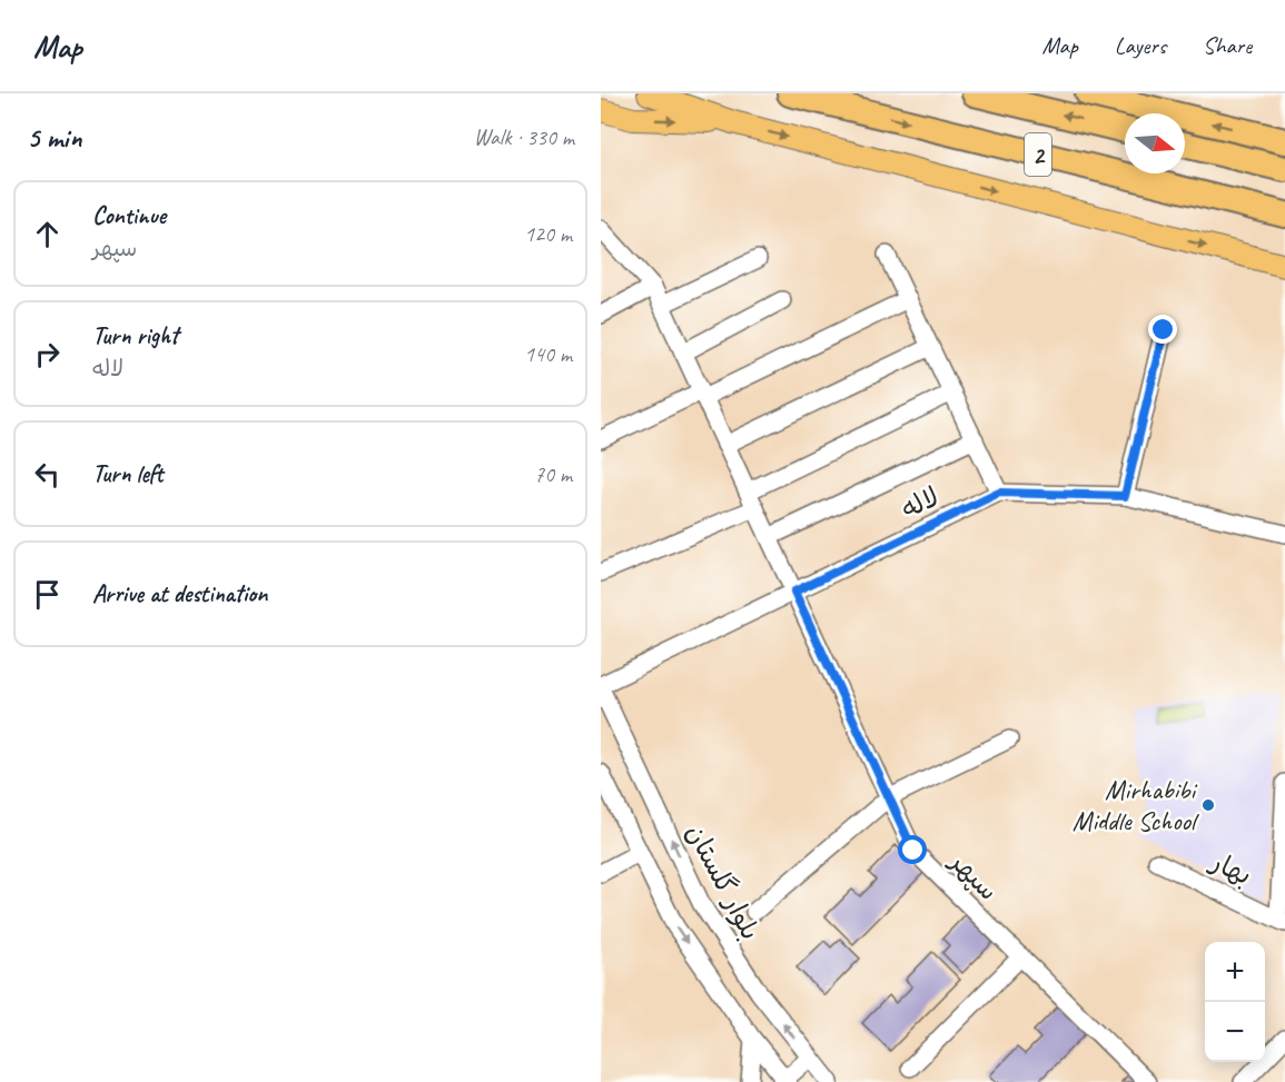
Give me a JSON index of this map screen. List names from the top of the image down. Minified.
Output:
{"streets":{"highway":["2"],"street":["لاله","بهار","سپهر","بلوار گلستان"]},"crossings":[["لاله","سپهر"],["لاله","بلوار گلستان"]],"places":["Mirhabibi Middle School"],"north":"right","page":{"header":"Map","nav":["Map","Layers","Share"],"heading":["5 min","Walk · 330 m"],"list":[["Continue","سپهر","120 m"],["Turn right","لاله","140 m"],["Turn left","70 m"],"Arrive at destination"],"map_buttons":["+","−"]}}
